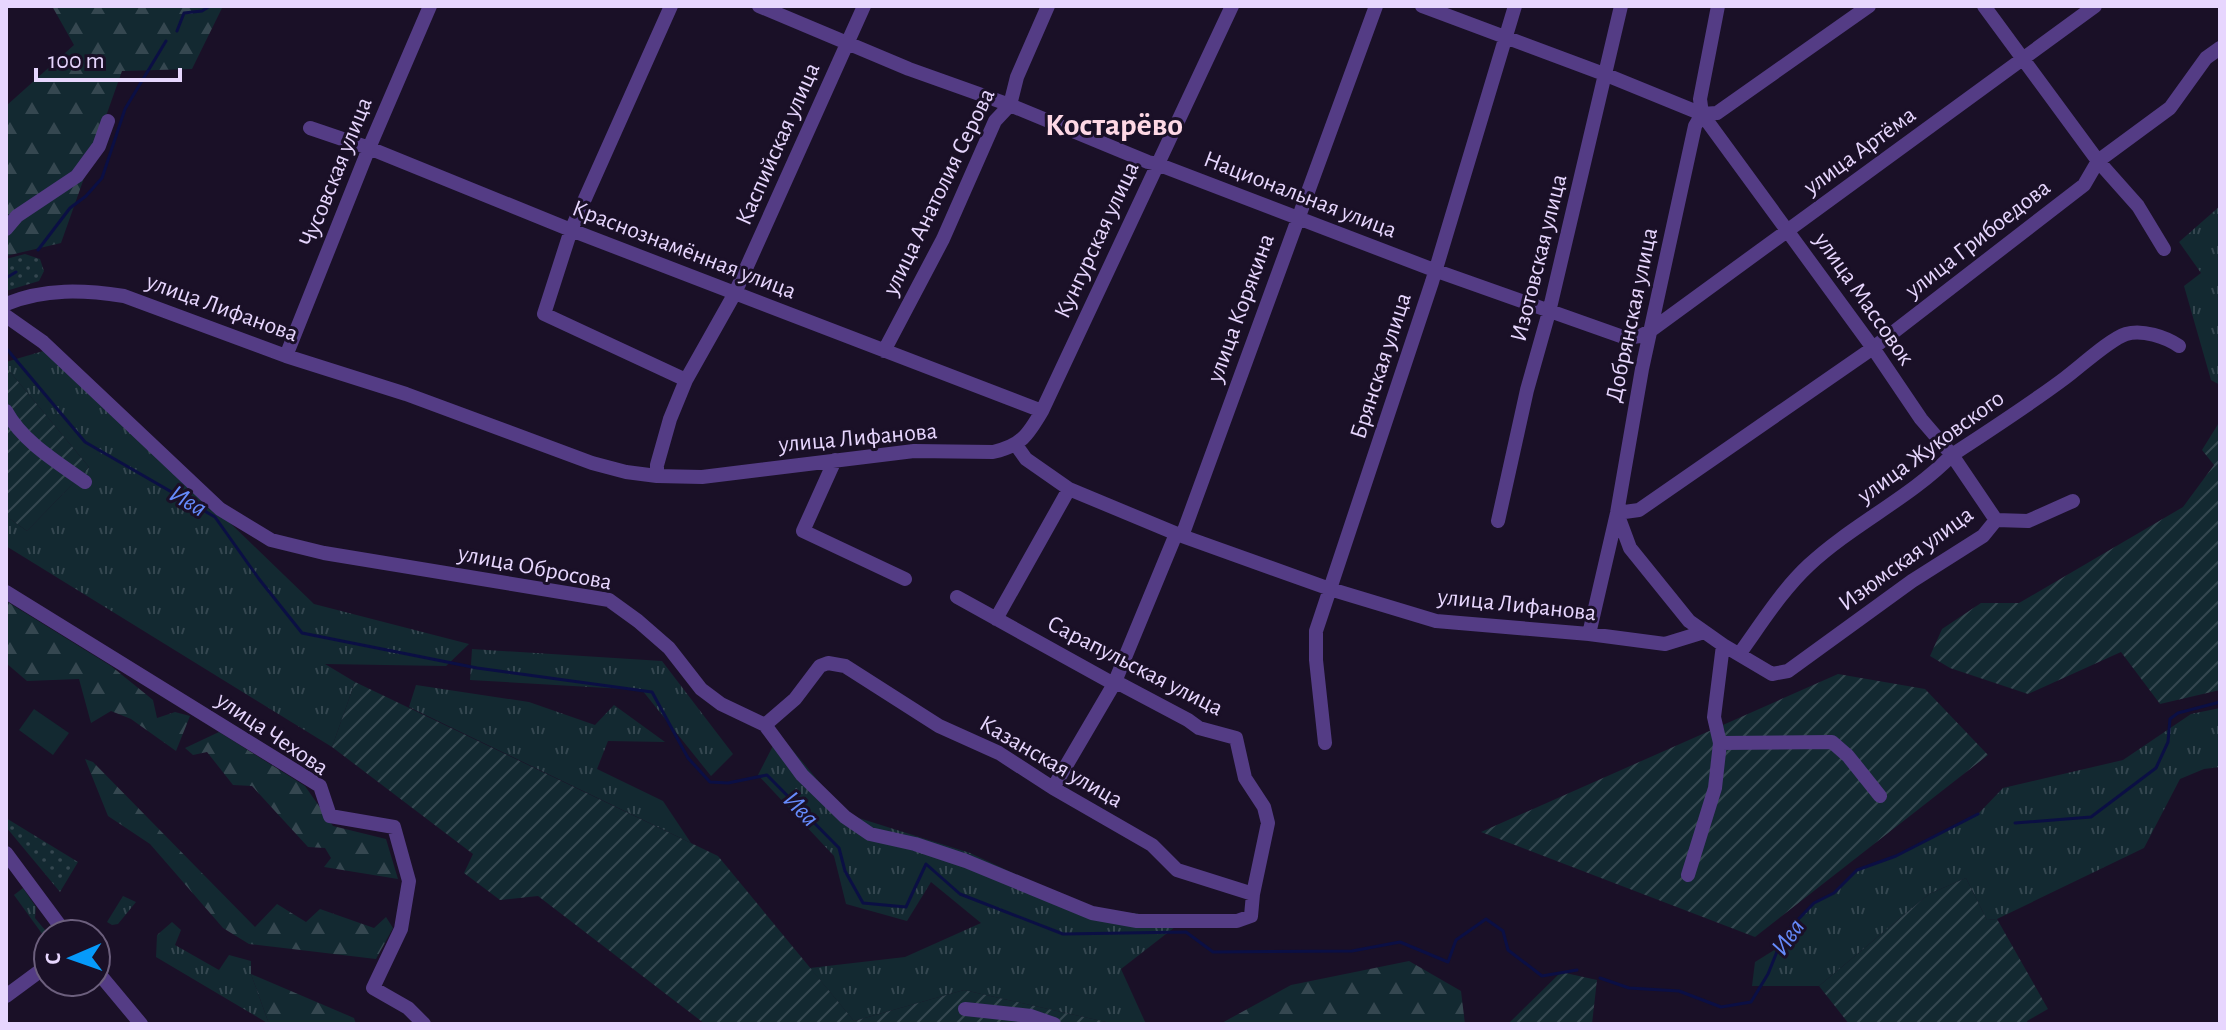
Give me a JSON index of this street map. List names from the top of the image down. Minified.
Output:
{"streets":{"street":["Каспийская улица","улица Артёма","Чусовская улица","улица Анатолия Серова","Национальная улица","улица Грибоедова","Кунгурская улица","Краснознамённая улица","Изотовская улица","улица Массовок","улица Лифанова","улица Корякина","Добрянская улица","Брянская улица","улица Жуковского","Изюмская улица","улица Обросова","Сарапульская улица","улица Чехова","Казанская улица"]},"crossings":[["Каспийская улица","Национальная улица"],["Каспийская улица","Краснознамённая улица"],["Каспийская улица","улица Лифанова"],["улица Артёма","Национальная улица"],["улица Артёма","улица Массовок"],["улица Артёма","Добрянская улица"],["Чусовская улица","Краснознамённая улица"],["Чусовская улица","улица Лифанова"],["улица Анатолия Серова","Национальная улица"],["улица Анатолия Серова","Краснознамённая улица"],["Национальная улица","Кунгурская улица"],["Национальная улица","Изотовская улица"],["Национальная улица","улица Корякина"],["Национальная улица","Добрянская улица"],["Национальная улица","Брянская улица"],["улица Грибоедова","улица Массовок"],["улица Грибоедова","Добрянская улица"],["Кунгурская улица","Краснознамённая улица"],["Кунгурская улица","улица Лифанова"],["улица Массовок","Добрянская улица"],["улица Массовок","улица Жуковского"],["улица Массовок","Изюмская улица"],["улица Лифанова","улица Корякина"],["улица Лифанова","Добрянская улица"],["улица Лифанова","Брянская улица"],["улица Корякина","Сарапульская улица"],["улица Корякина","Казанская улица"],["улица Жуковского","Изюмская улица"],["улица Обросова","Сарапульская улица"],["улица Обросова","Казанская улица"],["Сарапульская улица","Казанская улица"]],"districts":["Костарёво"],"water":["Ива"],"scale_bar":"100 m","north":"left"}
